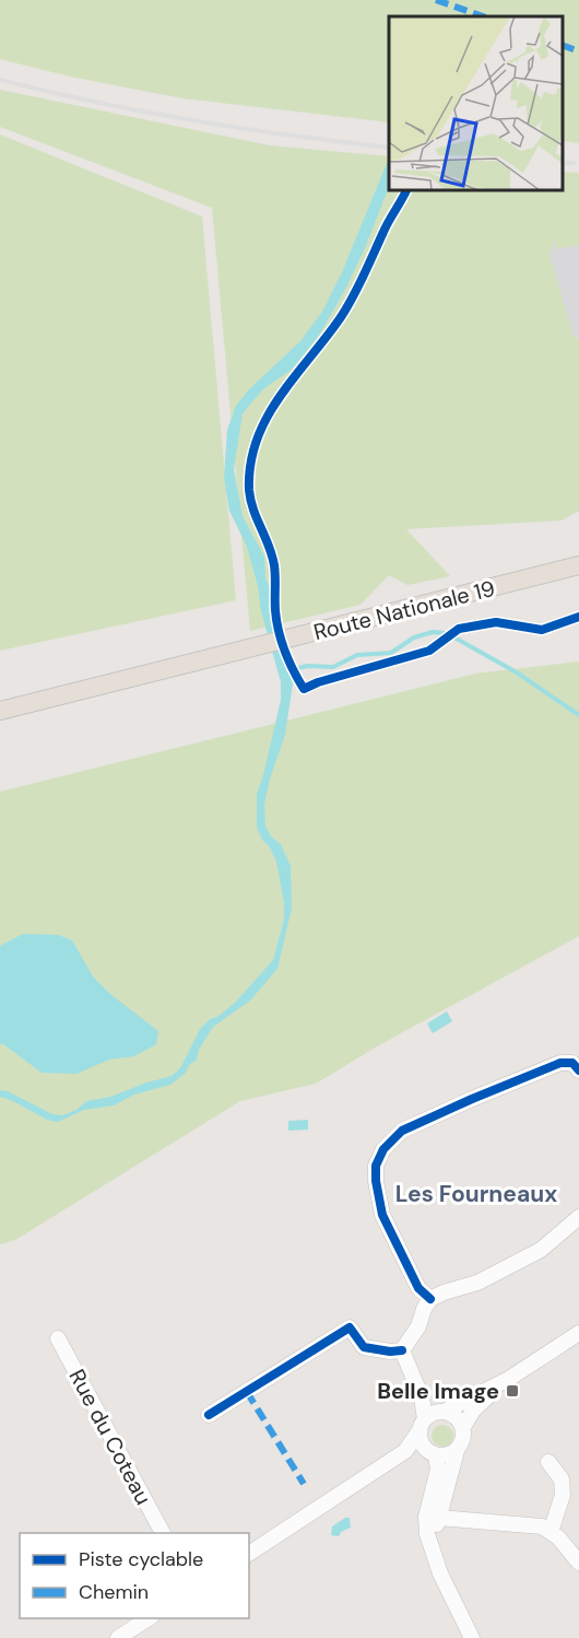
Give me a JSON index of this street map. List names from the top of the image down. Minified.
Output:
{"streets":{"main road":["Route Nationale 19"],"street":["Rue du Coteau"]},"districts":["Les Fourneaux"],"places":{"transit":["Belle Image"]},"legend":["Piste cyclable","Chemin"]}
